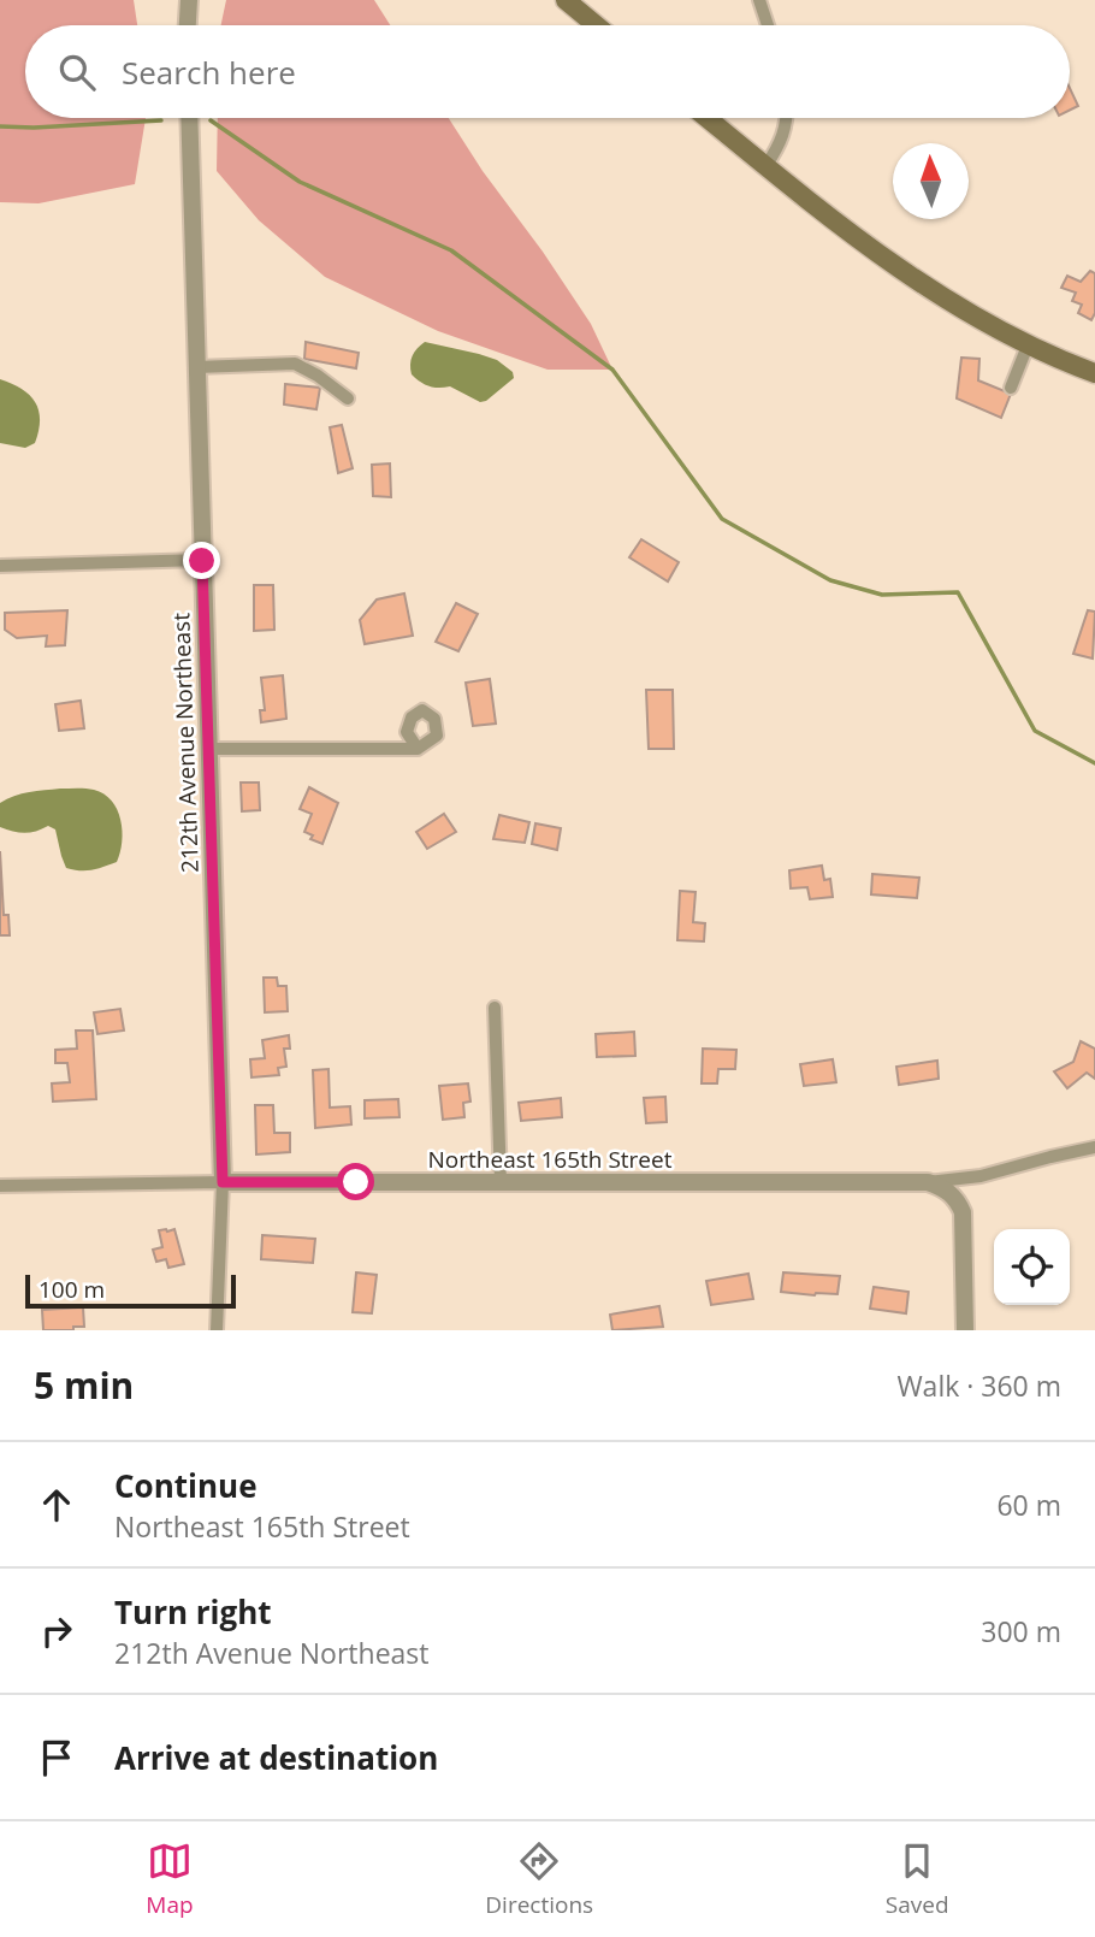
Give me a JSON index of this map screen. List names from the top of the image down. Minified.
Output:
{"streets":{"street":["212th Avenue Northeast","Northeast 165th Street"]},"crossings":[["212th Avenue Northeast","Northeast 165th Street"]],"scale_bar":"100 m","north":"top","page":{"search":"Search here","scale":"100 m","heading":["5 min","Walk · 360 m"],"list":[["Continue","Northeast 165th Street","60 m"],["Turn right","212th Avenue Northeast","300 m"],"Arrive at destination"],"nav":["Map","Directions","Saved"]}}
